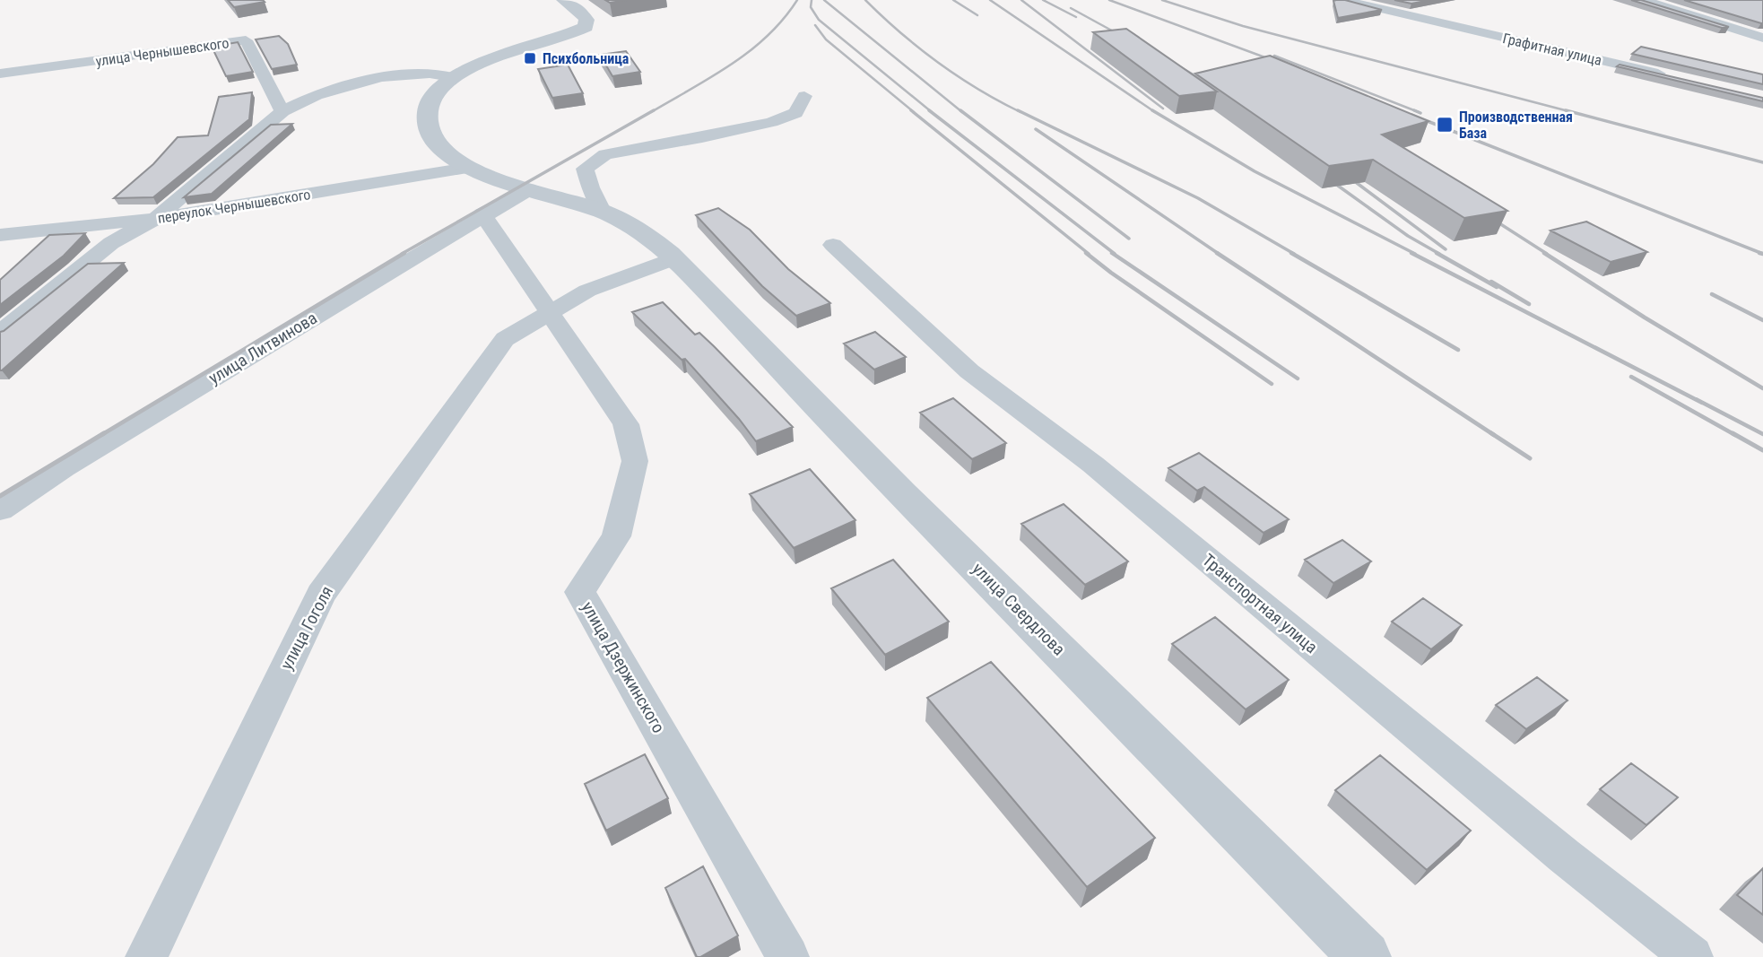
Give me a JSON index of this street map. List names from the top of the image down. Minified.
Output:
{"streets":{"street":["Графитная улица","улица Чернышевского","переулок Чернышевского","улица Литвинова","Транспортная улица","улица Свердлова","улица Гоголя","улица Дзержинского"]},"crossings":[["переулок Чернышевского","улица Свердлова"],["улица Литвинова","улица Свердлова"],["улица Литвинова","улица Дзержинского"],["улица Свердлова","улица Гоголя"],["улица Гоголя","улица Дзержинского"]],"places":{"transit":["Психбольница","Производственная База"]}}
